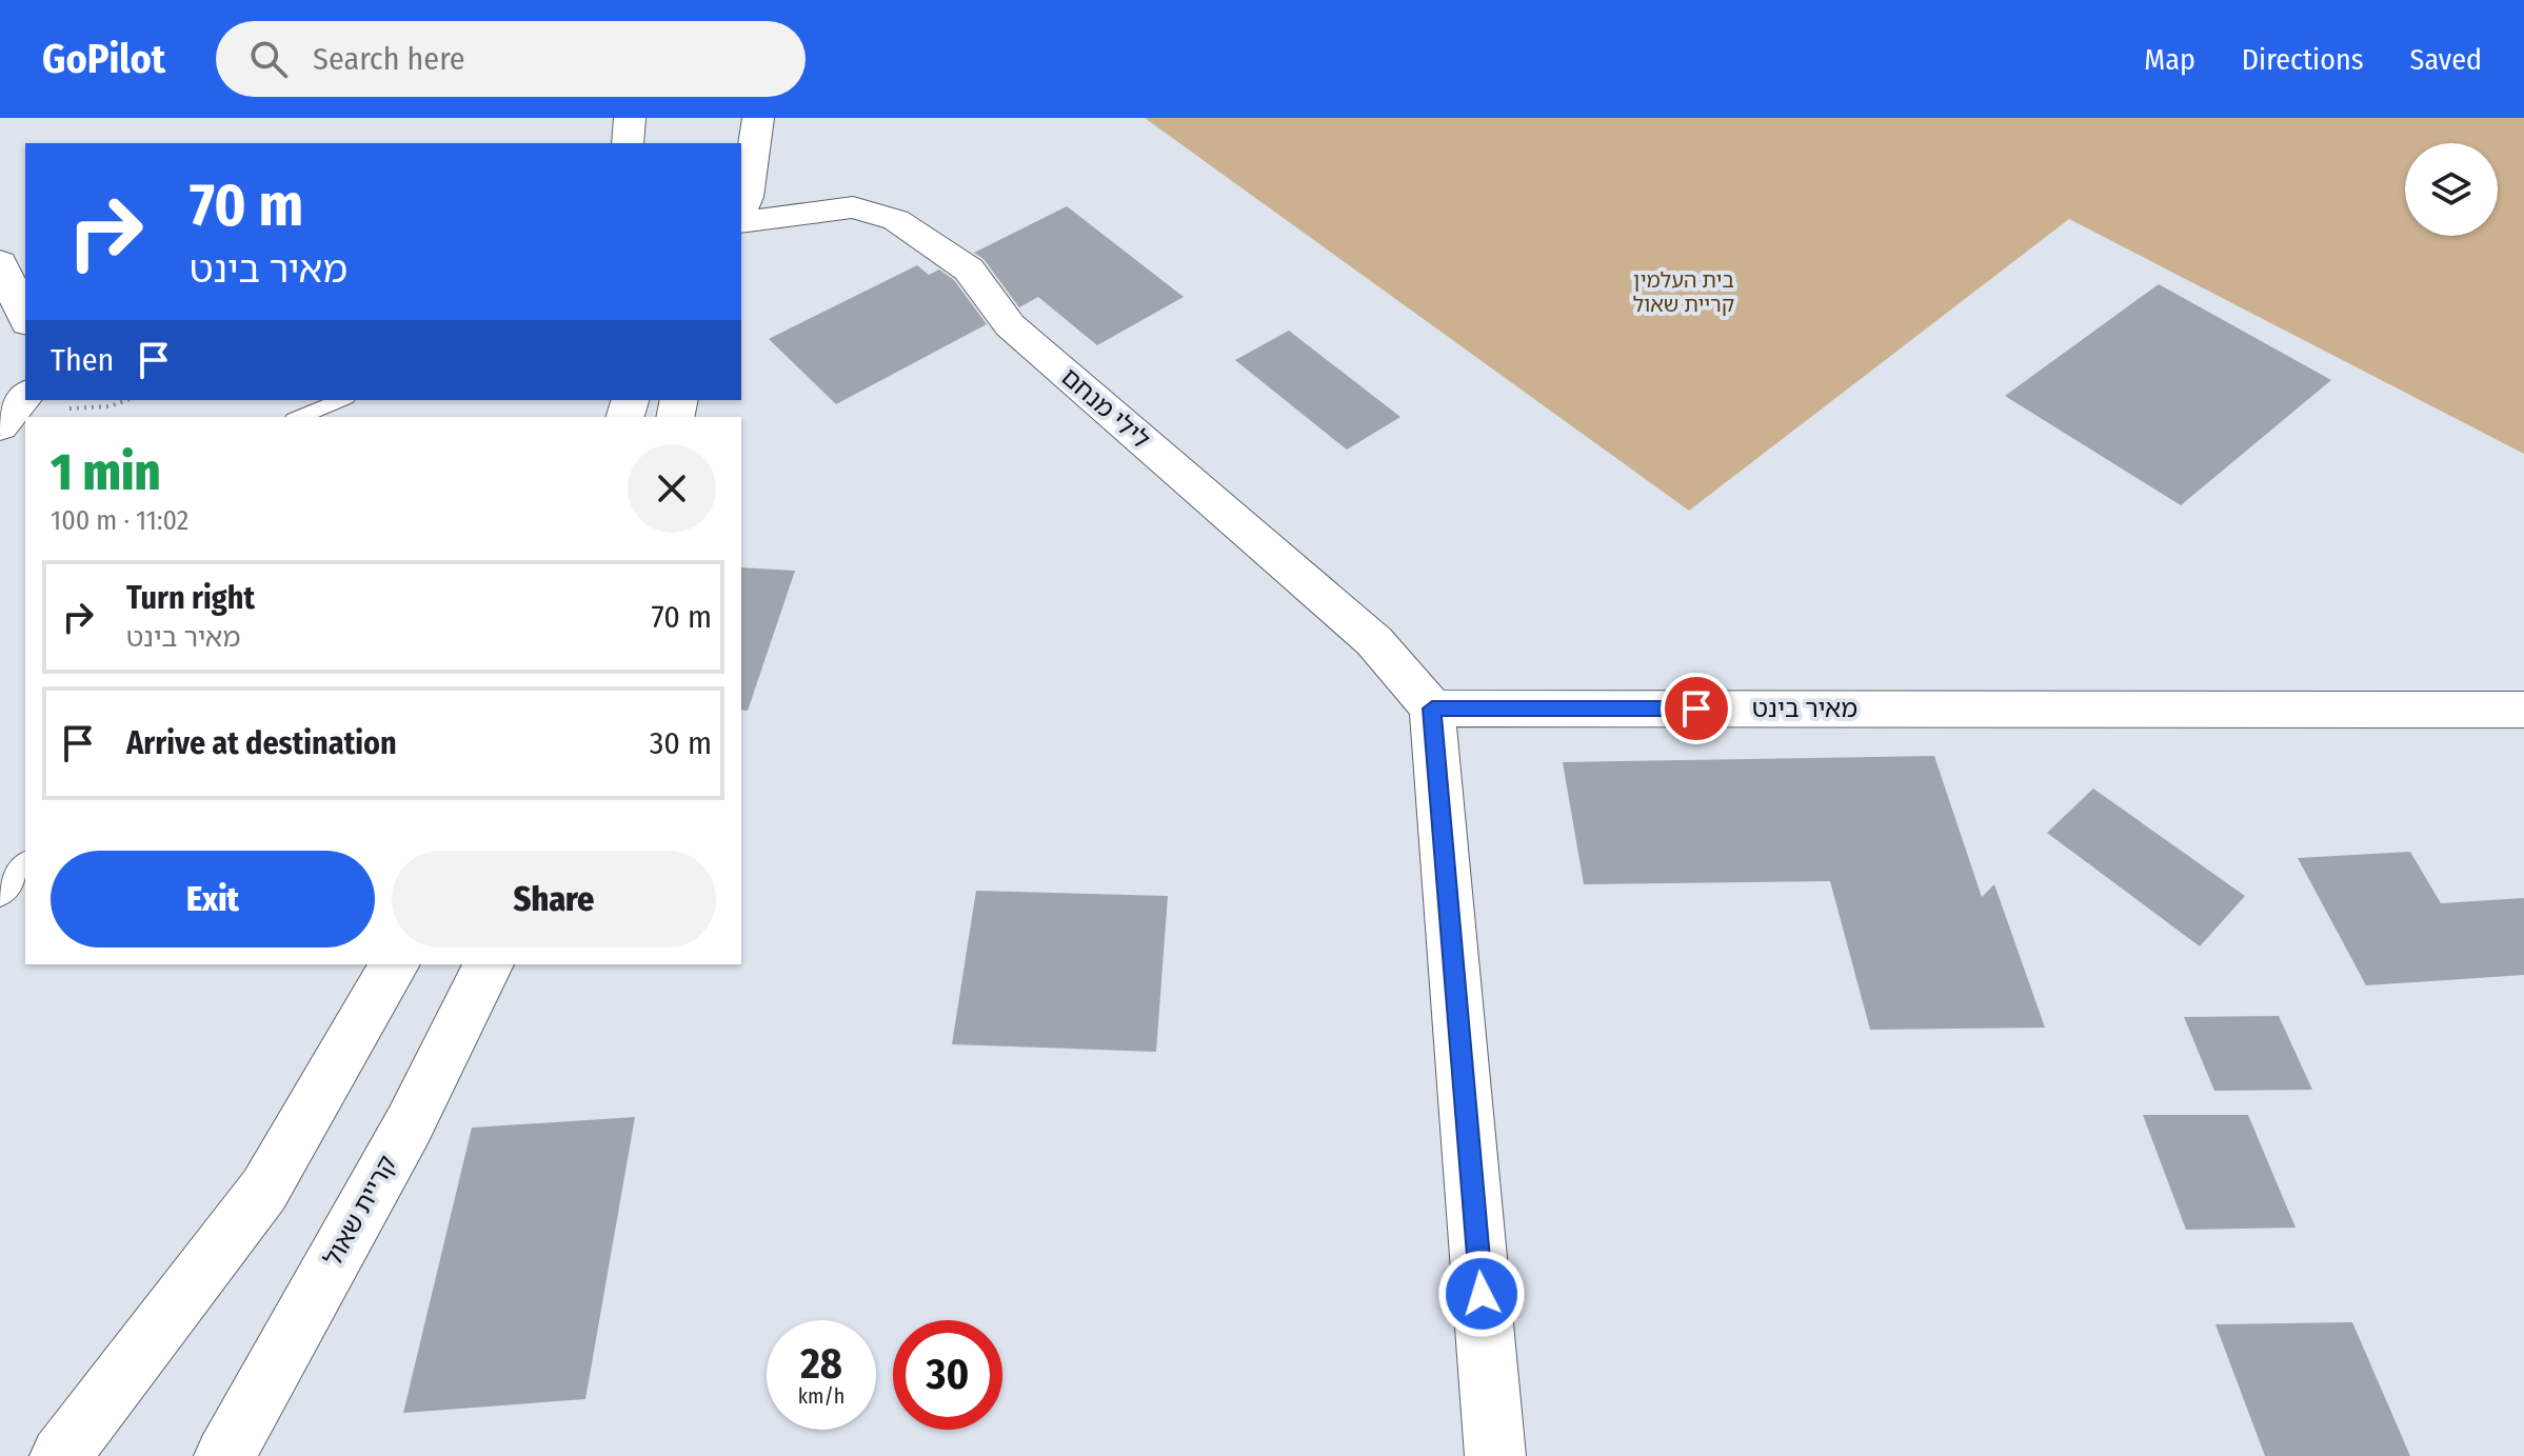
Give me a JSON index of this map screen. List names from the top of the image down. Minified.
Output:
{"streets":{"street":["לילי מנחם","מאיר בינט","קריית שאול"]},"crossings":[["לילי מנחם","מאיר בינט"]],"parks":["בית העלמין קריית שאול"],"page":{"header":"GoPilot","search":"Search here","nav":["Map","Directions","Saved"],"turn":["70 m","מאיר בינט"],"then":"Then","heading":["1 min","100 m · 11:02"],"list":[{"name":"Turn right","note":"מאיר בינט","value":"70 m"},{"name":"Arrive at destination","value":"30 m"}],"buttons":["Exit","Share"],"speed":"28 km/h","limit":"30"}}
